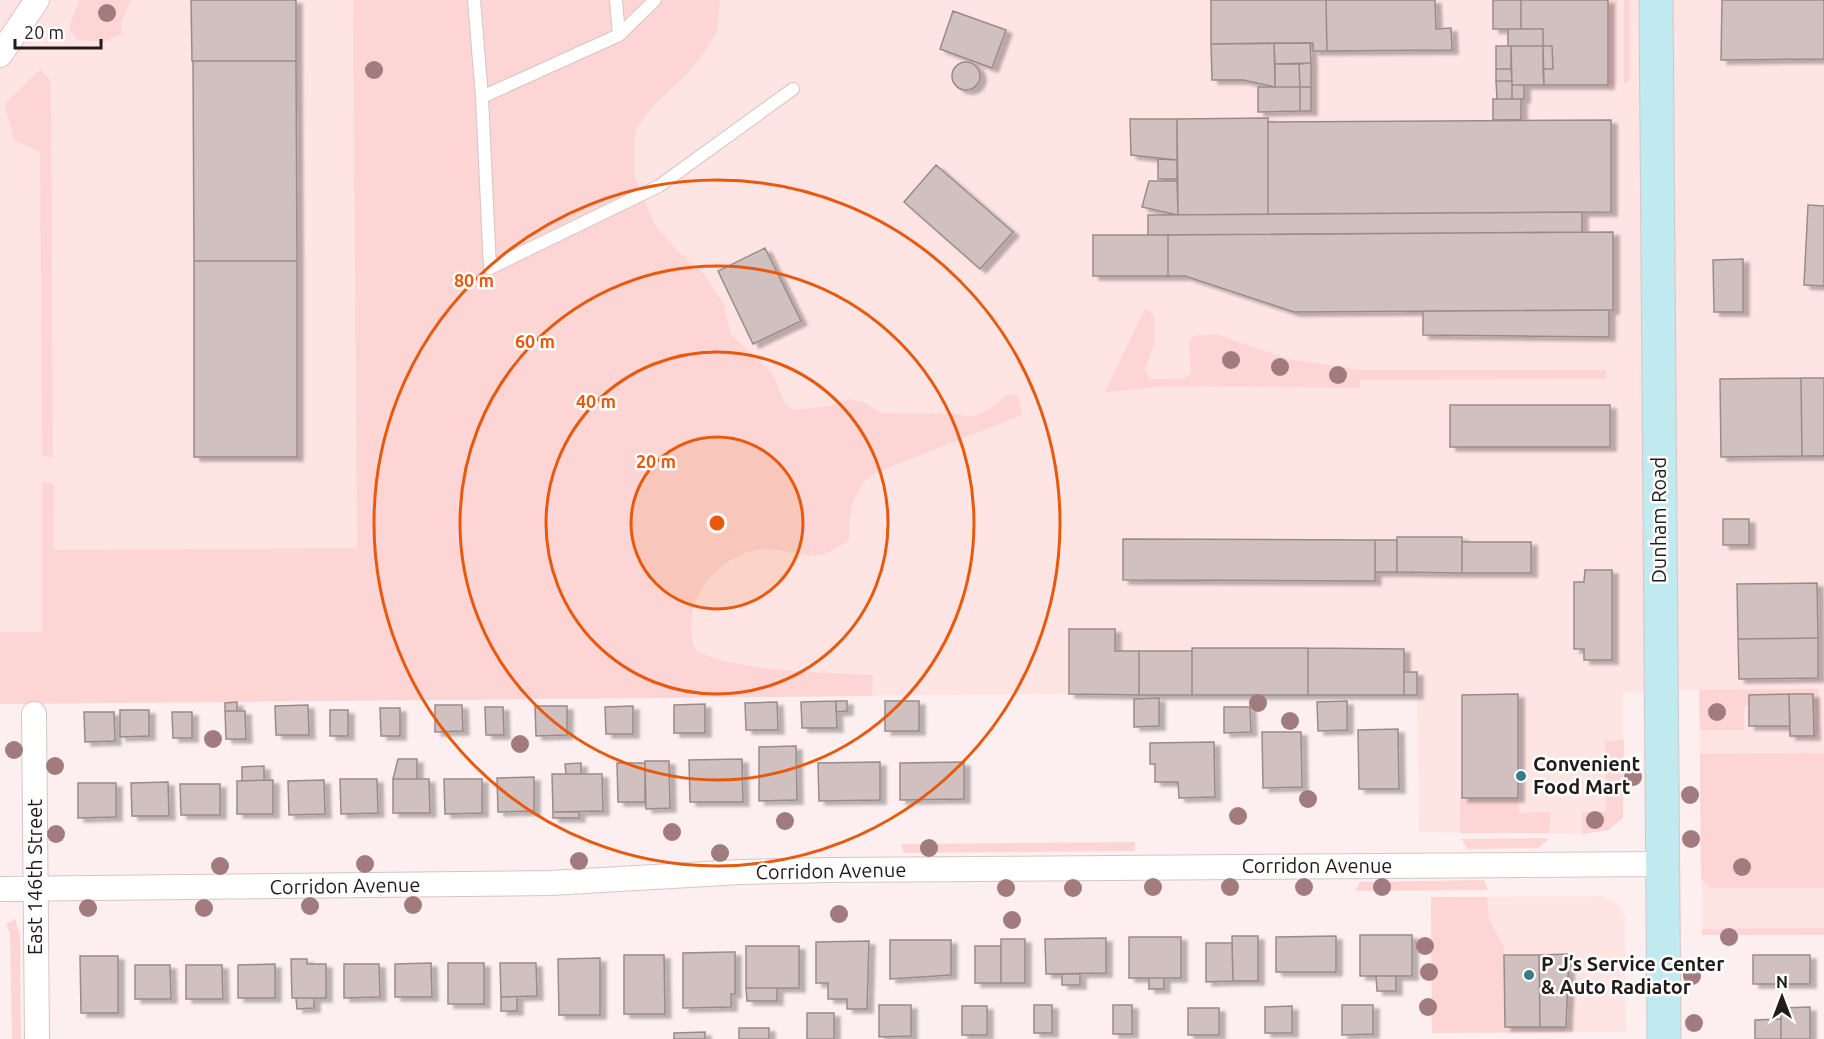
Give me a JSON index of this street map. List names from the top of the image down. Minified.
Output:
{"streets":{"street":["Dunham Road","Corridon Avenue","East 146th Street"]},"crossings":[["Dunham Road","Corridon Avenue"],["Corridon Avenue","East 146th Street"]],"places":["Convenient Food Mart","P J’s Service Center & Auto Radiator"],"scale_bar":"20 m","north":"top","rings":["80 m","60 m","40 m","20 m"]}
